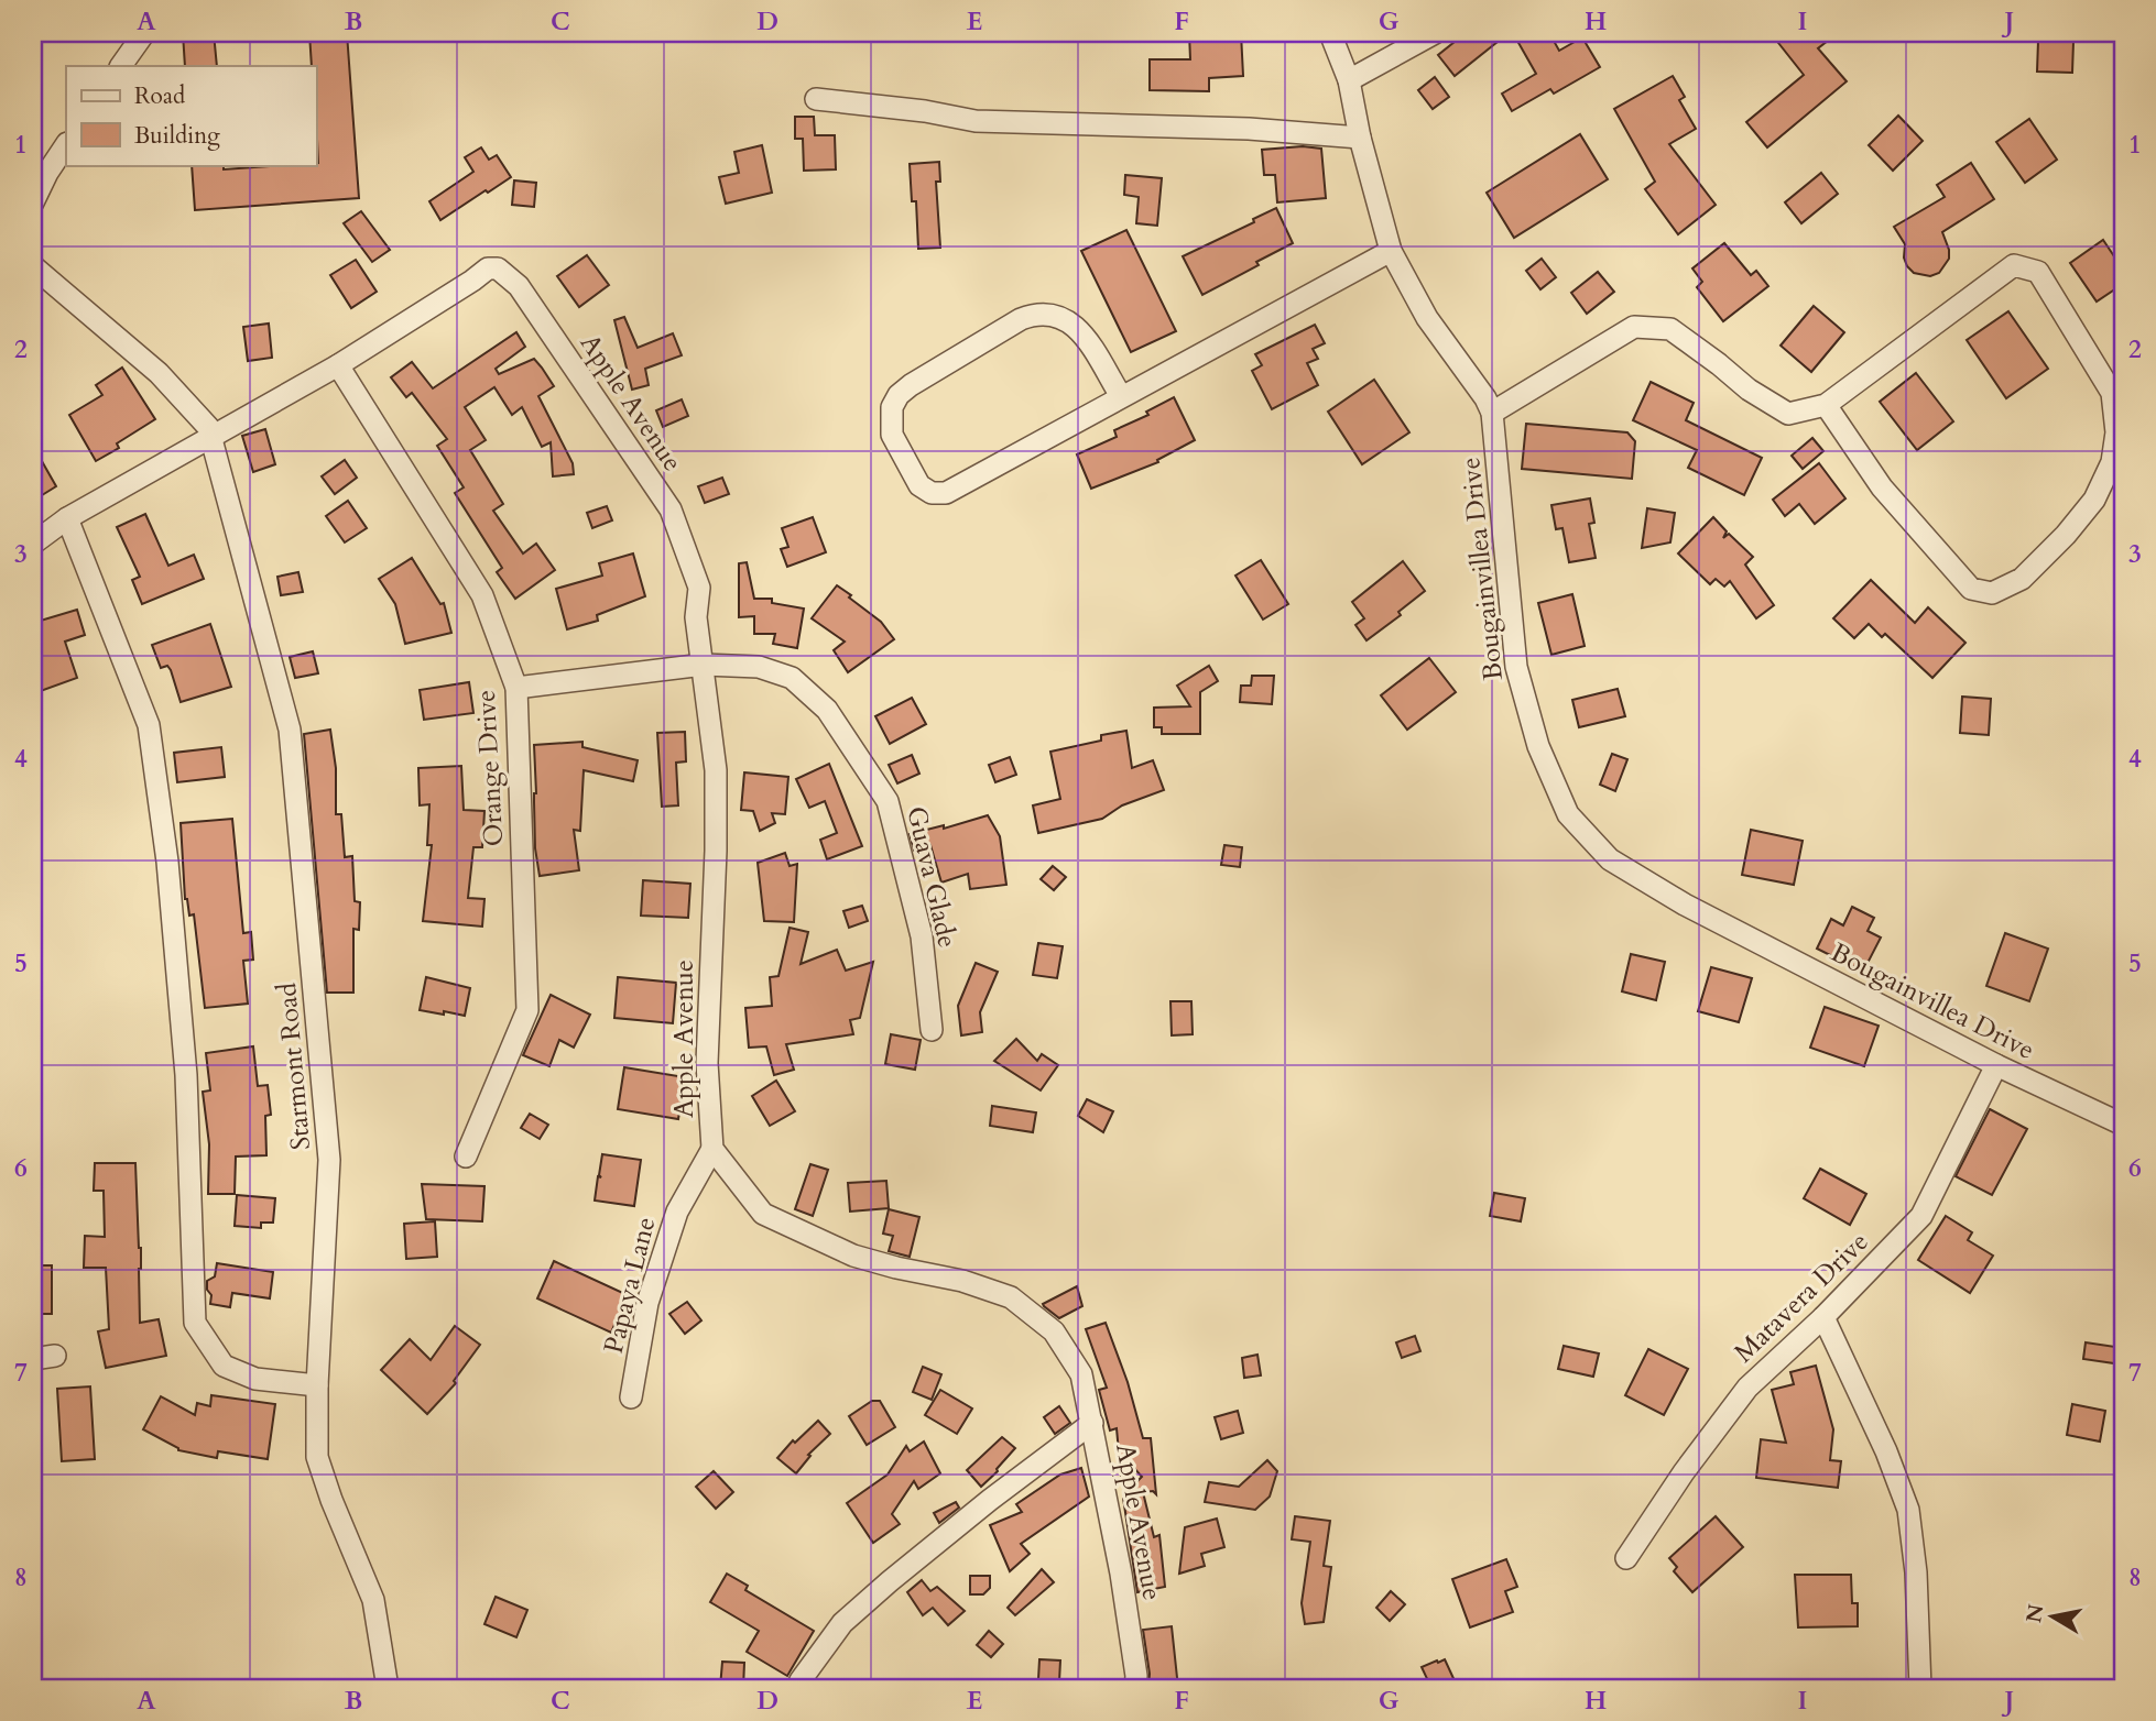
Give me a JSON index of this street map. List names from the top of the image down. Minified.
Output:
{"streets":{"street":["Apple Avenue","Bougainvillea Drive","Orange Drive","Guava Glade","Starmont Road","Papaya Lane","Matavera Drive"]},"crossings":[["Apple Avenue","Orange Drive"],["Apple Avenue","Guava Glade"],["Apple Avenue","Papaya Lane"],["Bougainvillea Drive","Matavera Drive"],["Orange Drive","Guava Glade"]],"legend":["Road","Building"],"north":"left","grid":{"columns":["A","B","C","D","E","F","G","H","I","J"],"rows":["1","2","3","4","5","6","7","8"]}}
